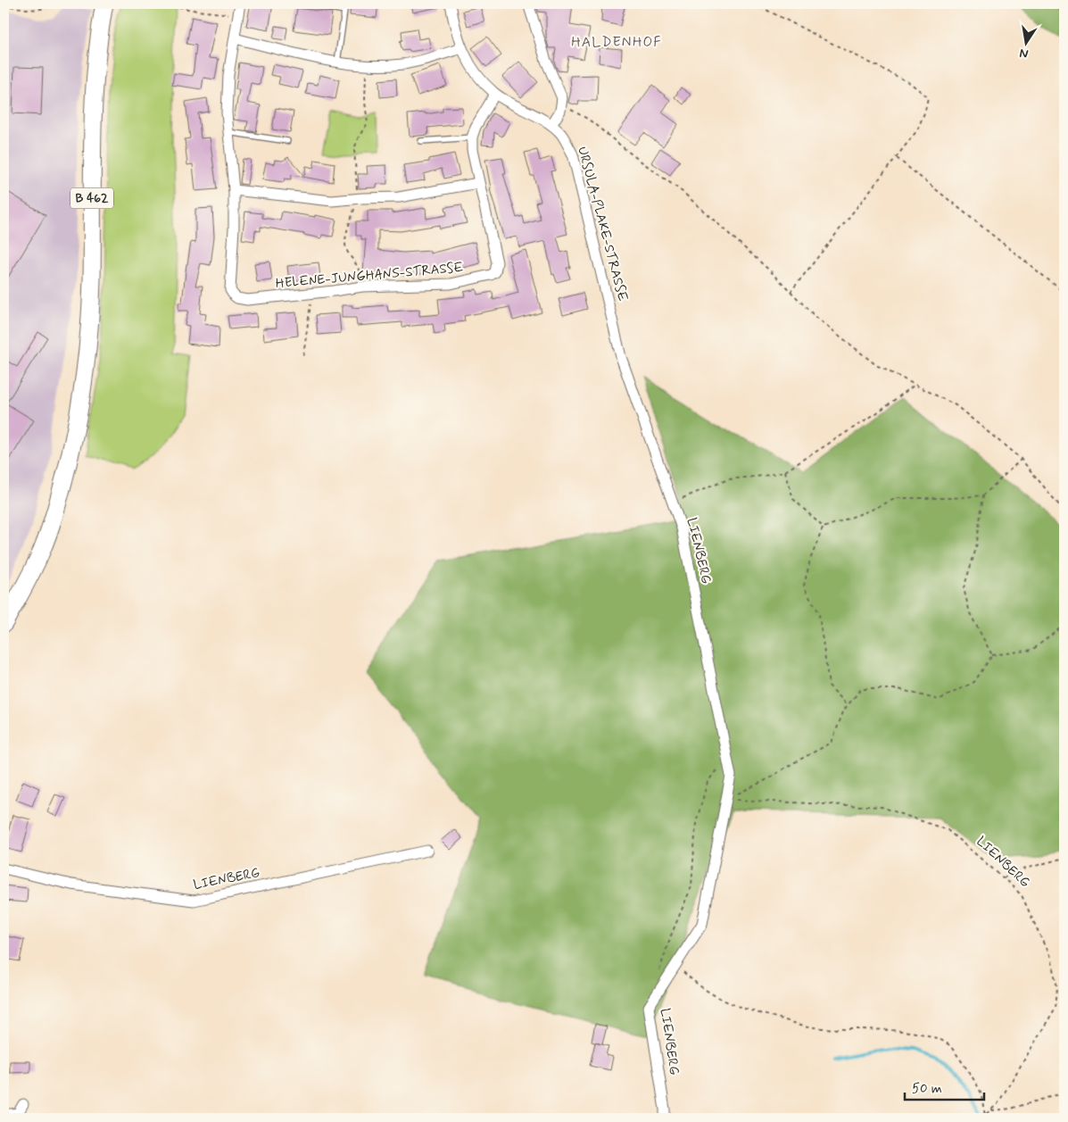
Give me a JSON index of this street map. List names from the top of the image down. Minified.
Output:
{"streets":{"main road":["B 462"],"street":["URSULA-PLAKE-STRASSE","HELENE-JUNGHANS-STRASSE","LIENBERG"]},"crossings":[["URSULA-PLAKE-STRASSE","HELENE-JUNGHANS-STRASSE"],["URSULA-PLAKE-STRASSE","LIENBERG"]],"districts":["HALDENHOF"],"scale_bar":"50 m","north":"bottom"}
